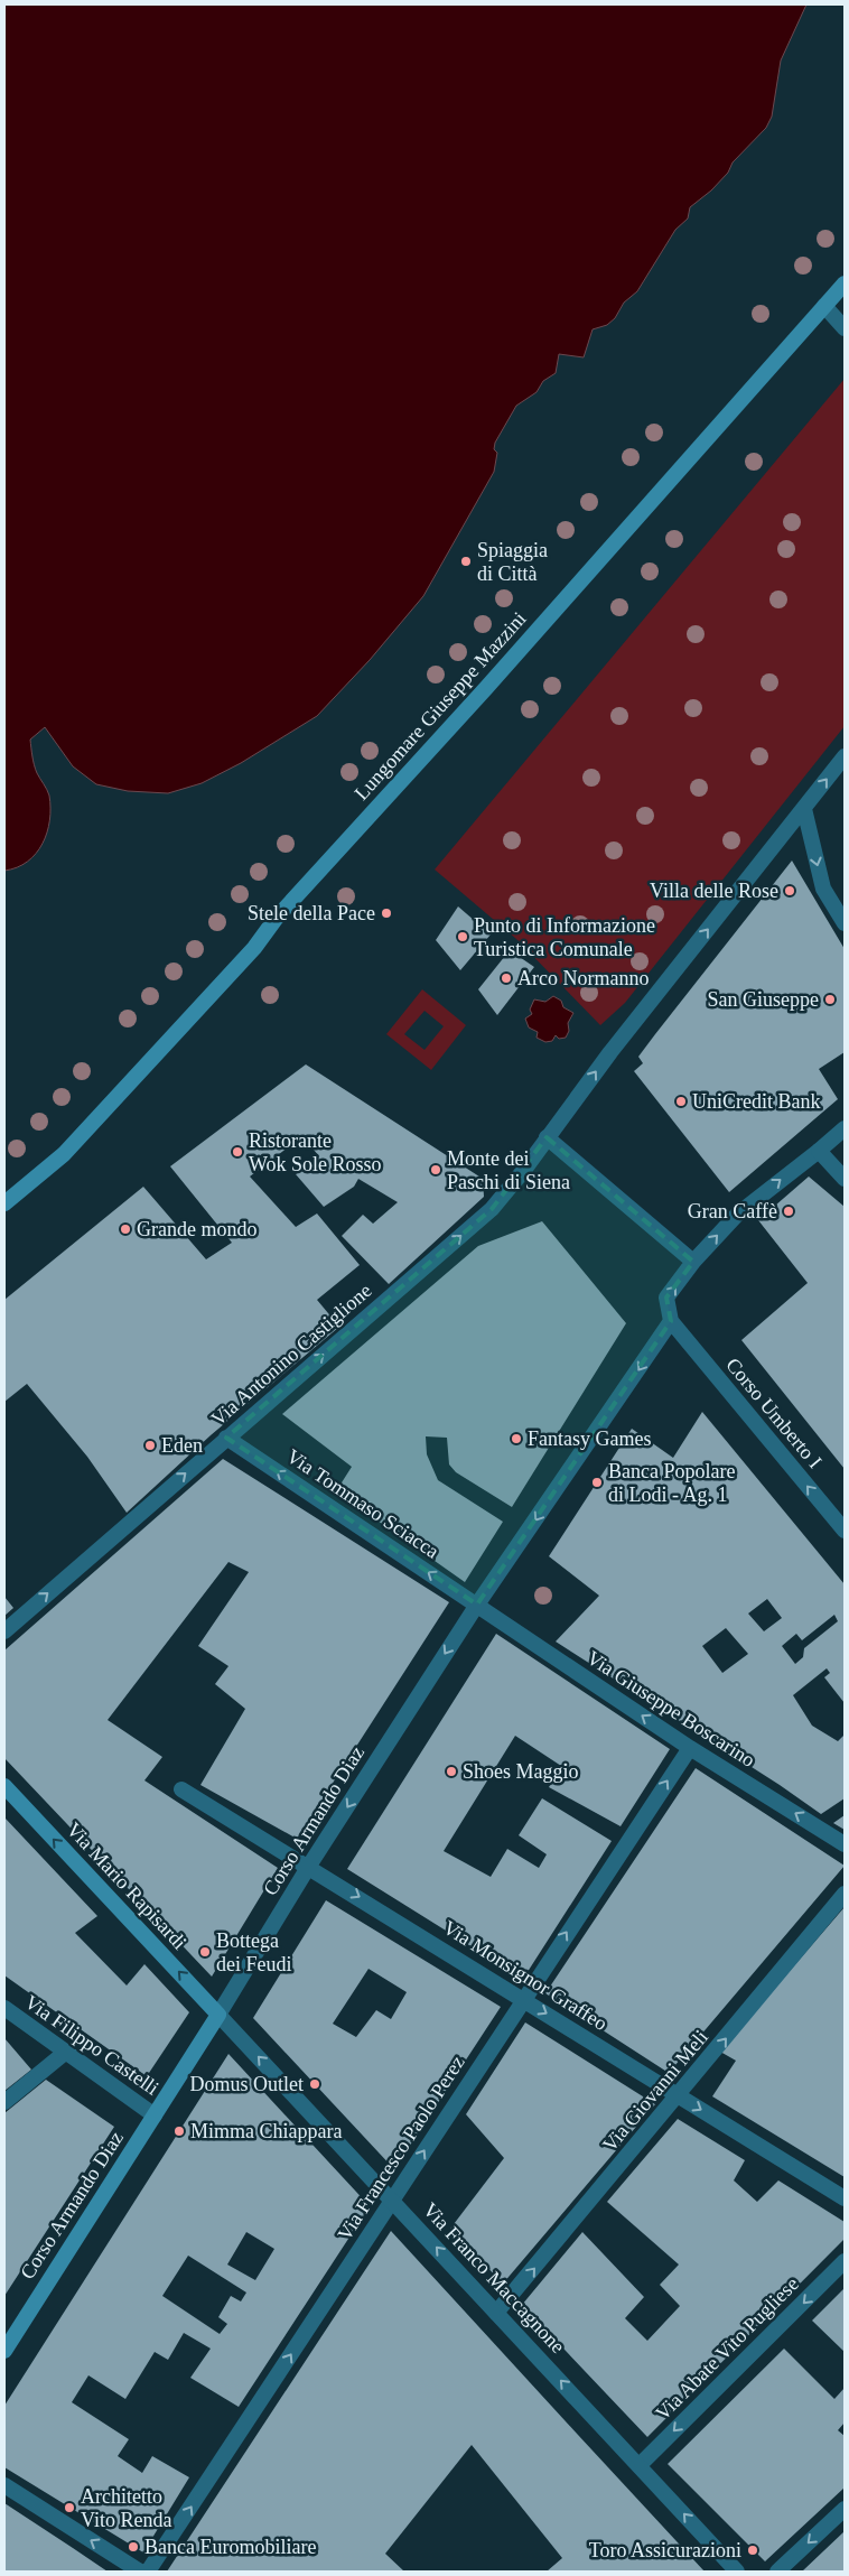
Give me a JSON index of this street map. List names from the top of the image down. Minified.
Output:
{"streets":{"main road":["Lungomare Giuseppe Mazzini","Corso Armando Diaz","Via Mario Rapisardi"],"street":["Via Antonino Castiglione","Corso Umberto I","Via Tommaso Sciacca","Via Giuseppe Boscarino","Via Monsignor Graffeo","Via Filippo Castelli","Via Giovanni Meli","Via Francesco Paolo Perez","Via Franco Maccagnone","Via Abate Vito Pugliese"]},"crossings":[["Via Antonino Castiglione","Via Tommaso Sciacca"],["Corso Umberto I","Corso Armando Diaz"],["Via Tommaso Sciacca","Via Giuseppe Boscarino"],["Via Tommaso Sciacca","Corso Armando Diaz"],["Via Giuseppe Boscarino","Corso Armando Diaz"],["Via Giuseppe Boscarino","Via Francesco Paolo Perez"],["Corso Armando Diaz","Via Mario Rapisardi"],["Corso Armando Diaz","Via Monsignor Graffeo"],["Corso Armando Diaz","Via Filippo Castelli"],["Corso Armando Diaz","Via Franco Maccagnone"],["Via Mario Rapisardi","Via Franco Maccagnone"],["Via Monsignor Graffeo","Via Giovanni Meli"],["Via Monsignor Graffeo","Via Francesco Paolo Perez"],["Via Giovanni Meli","Via Franco Maccagnone"],["Via Francesco Paolo Perez","Via Franco Maccagnone"],["Via Franco Maccagnone","Via Abate Vito Pugliese"]],"one_way":["Via Antonino Castiglione","Corso Umberto I","Via Tommaso Sciacca","Via Giuseppe Boscarino","Corso Armando Diaz","Via Mario Rapisardi","Via Monsignor Graffeo","Via Giovanni Meli","Via Francesco Paolo Perez","Via Franco Maccagnone","Via Abate Vito Pugliese"],"places":["Spiaggia di Città","Villa delle Rose","Stele della Pace","Punto di Informazione Turistica Comunale","Arco Normanno","San Giuseppe","UniCredit Bank","Ristorante Wok Sole Rosso","Monte dei Paschi di Siena","Gran Caffè","Grande mondo","Fantasy Games","Eden","Banca Popolare di Lodi - Ag. 1","Shoes Maggio","Bottega dei Feudi","Domus Outlet","Mimma Chiappara","Architetto Vito Renda","Banca Euromobiliare","Toro Assicurazioni"]}
